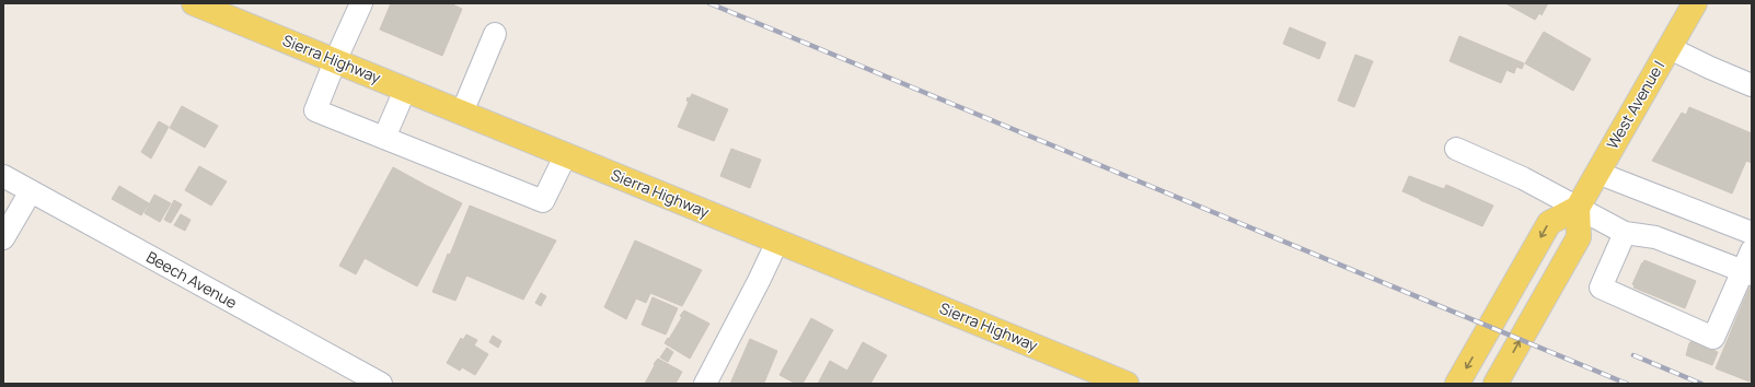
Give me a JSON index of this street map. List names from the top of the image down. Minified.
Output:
{"streets":{"main road":["Sierra Highway","West Avenue I"],"street":["Beech Avenue"]}}
